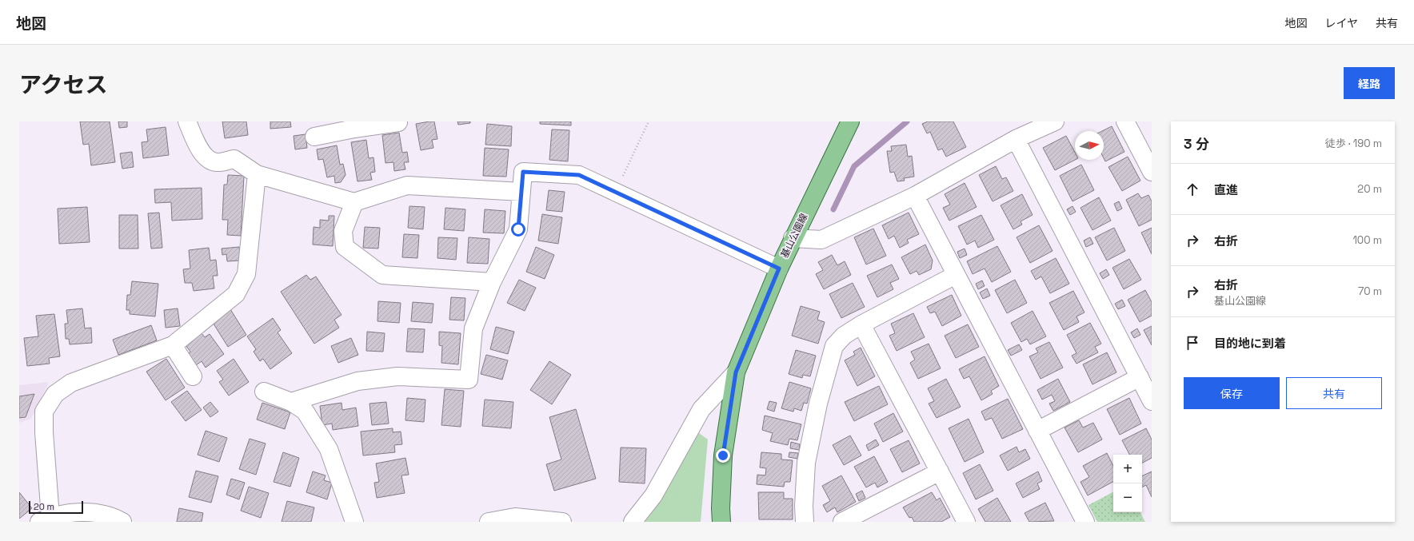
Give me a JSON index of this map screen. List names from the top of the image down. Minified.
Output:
{"streets":{"main road":["基山公園線"]},"scale_bar":"20 m","north":"right","page":{"header":"地図","nav":["地図","レイヤ","共有"],"title":"アクセス","buttons":["経路",["保存","共有"]],"heading":["3 分","徒歩 · 190 m"],"list":[["直進","20 m"],["右折","100 m"],["右折","基山公園線","70 m"],"目的地に到着"],"map_buttons":["+","−"],"scale":"20 m"}}
